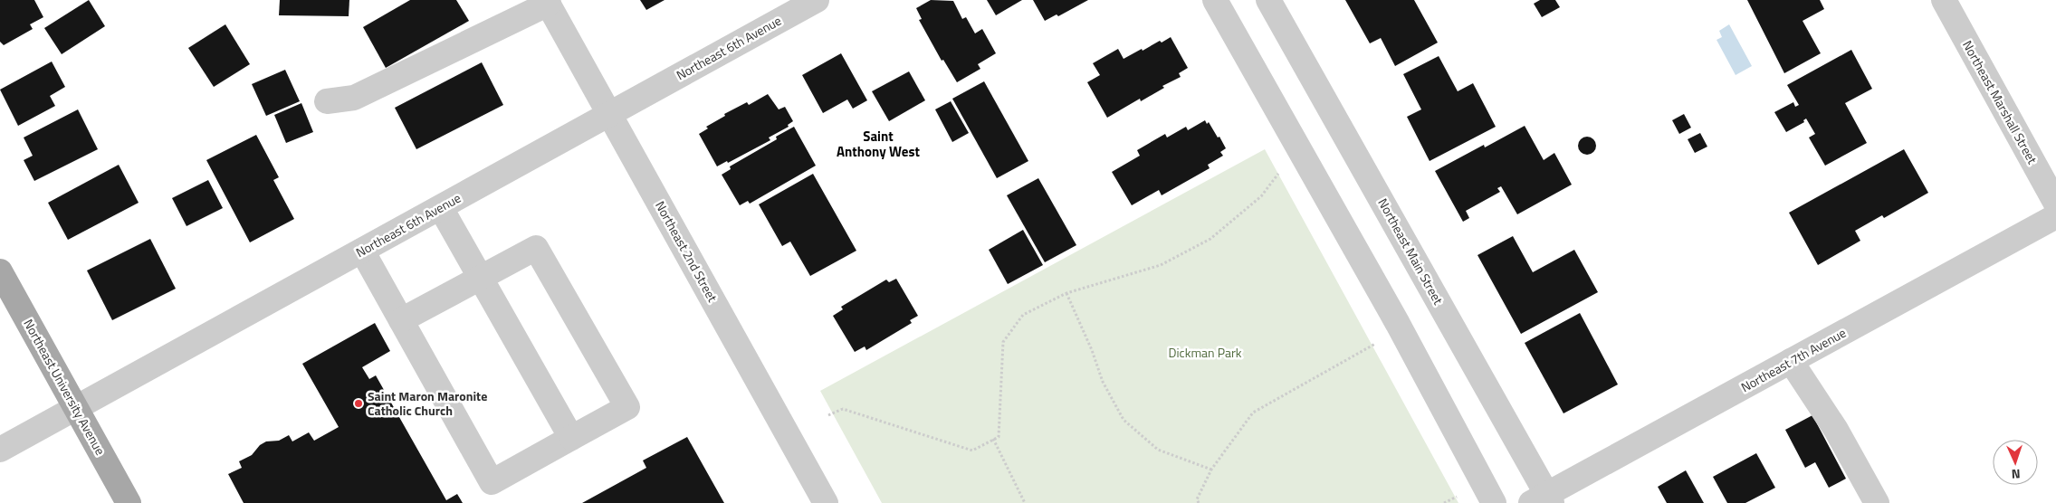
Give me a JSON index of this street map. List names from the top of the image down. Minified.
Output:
{"streets":{"main road":["Northeast University Avenue"],"street":["Northeast 6th Avenue","Northeast Marshall Street","Northeast 2nd Street","Northeast Main Street","Northeast 7th Avenue"]},"crossings":[["Northeast 6th Avenue","Northeast 2nd Street"],["Northeast 6th Avenue","Northeast University Avenue"],["Northeast Main Street","Northeast 7th Avenue"]],"districts":["Saint Anthony West"],"parks":["Dickman Park"],"places":["Saint Maron Maronite Catholic Church"],"north":"bottom"}
